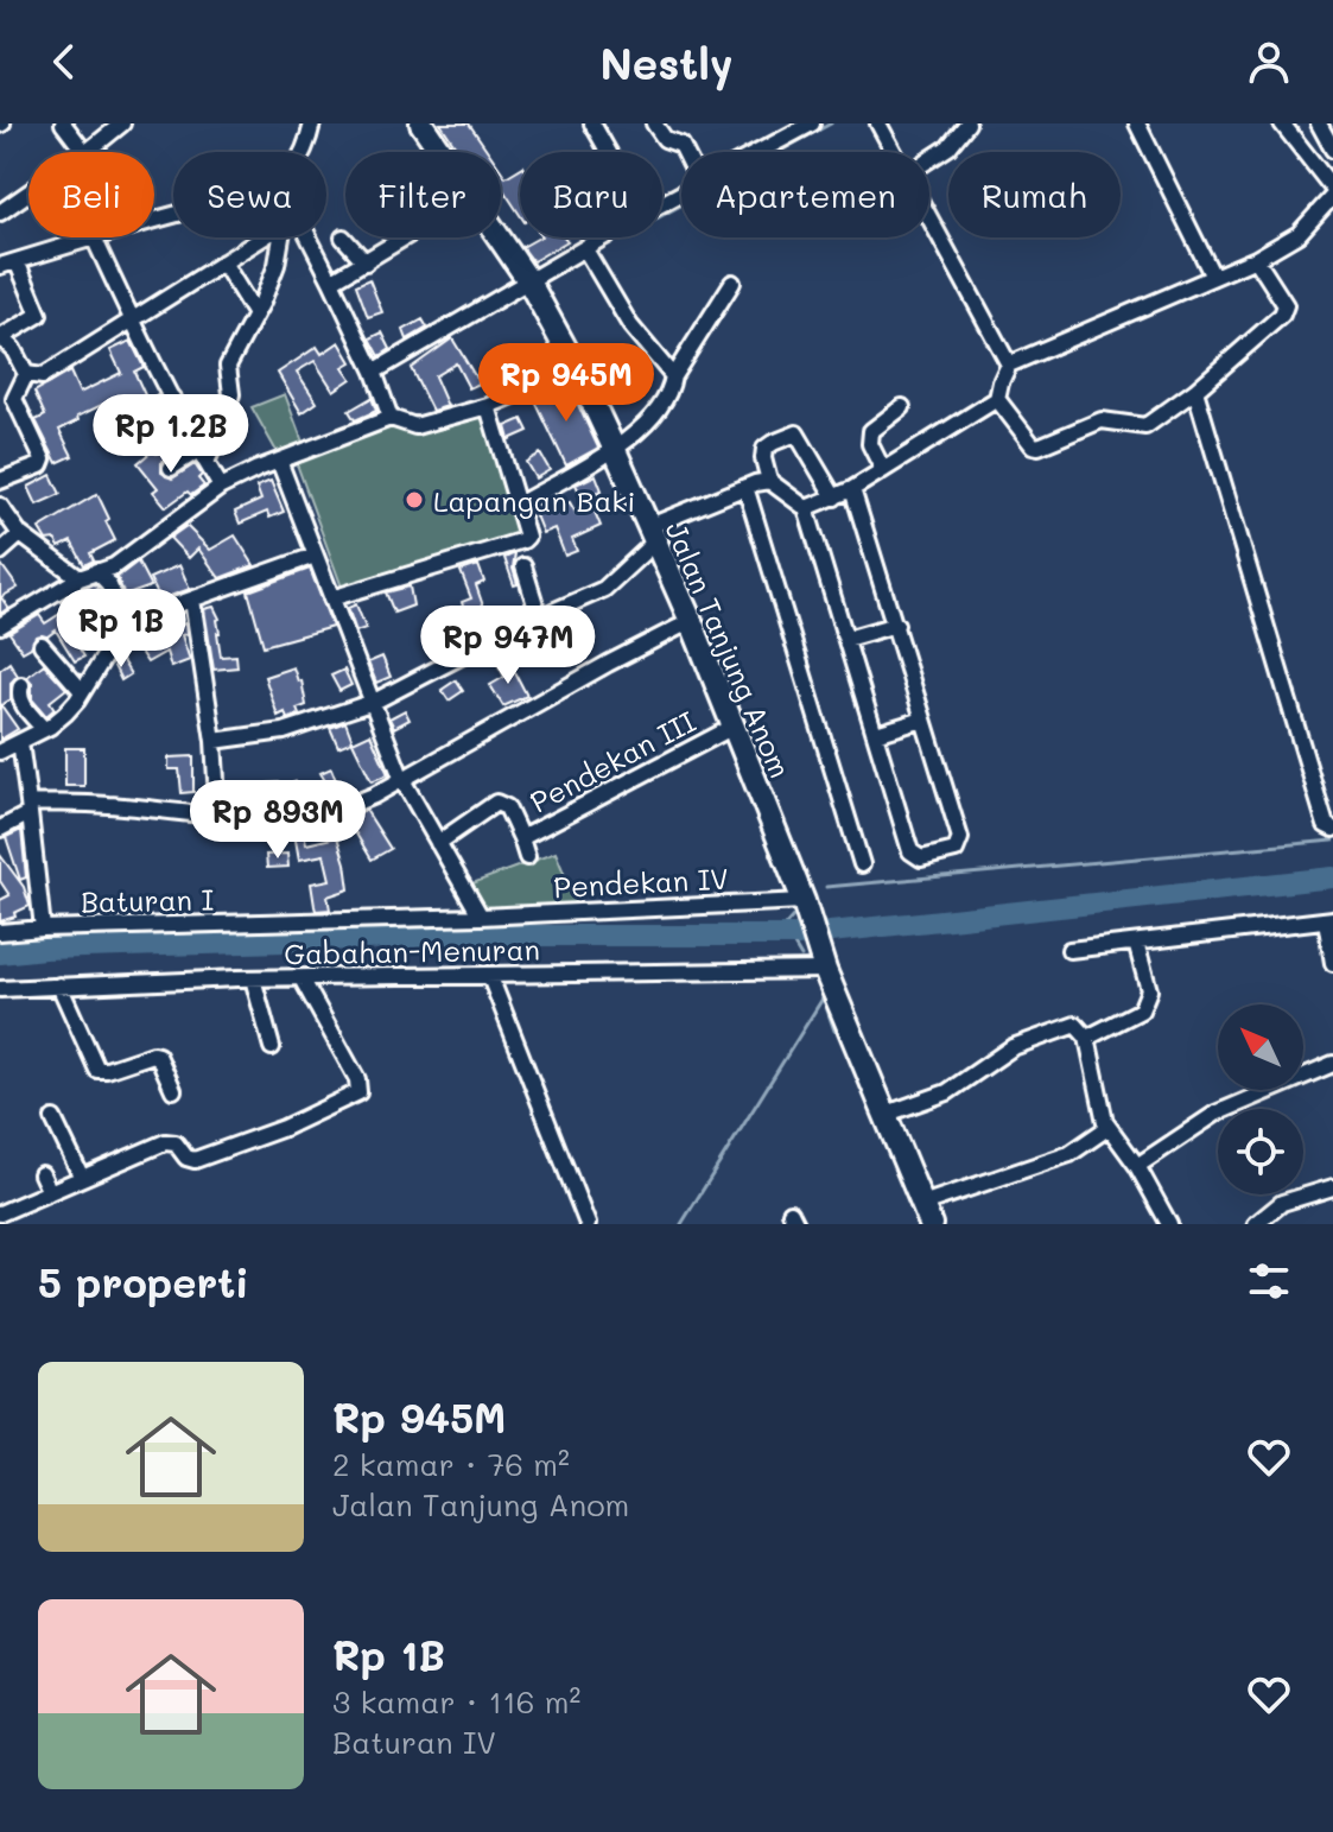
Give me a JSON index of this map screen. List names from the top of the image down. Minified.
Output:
{"streets":{"main road":["Jalan Tanjung Anom"],"street":["Pendekan III","Pendekan IV","Baturan I","Gabahan-Menuran"]},"crossings":[["Jalan Tanjung Anom","Pendekan III"],["Jalan Tanjung Anom","Pendekan IV"],["Jalan Tanjung Anom","Gabahan-Menuran"],["Pendekan IV","Baturan I"]],"places":["Lapangan Baki"],"north":"top left","page":{"header":"Nestly","chip":["Beli","Sewa","Filter","Baru","Apartemen","Rumah"],"price":["Rp 945M","Rp 1.2B","Rp 1B","Rp 947M","Rp 893M"],"heading":"5 properti","list":[{"name":"Rp 945M","note":"2 kamar · 76 m² · Jalan Tanjung Anom"},{"name":"Rp 1B","note":"3 kamar · 116 m² · Baturan IV"}]}}
